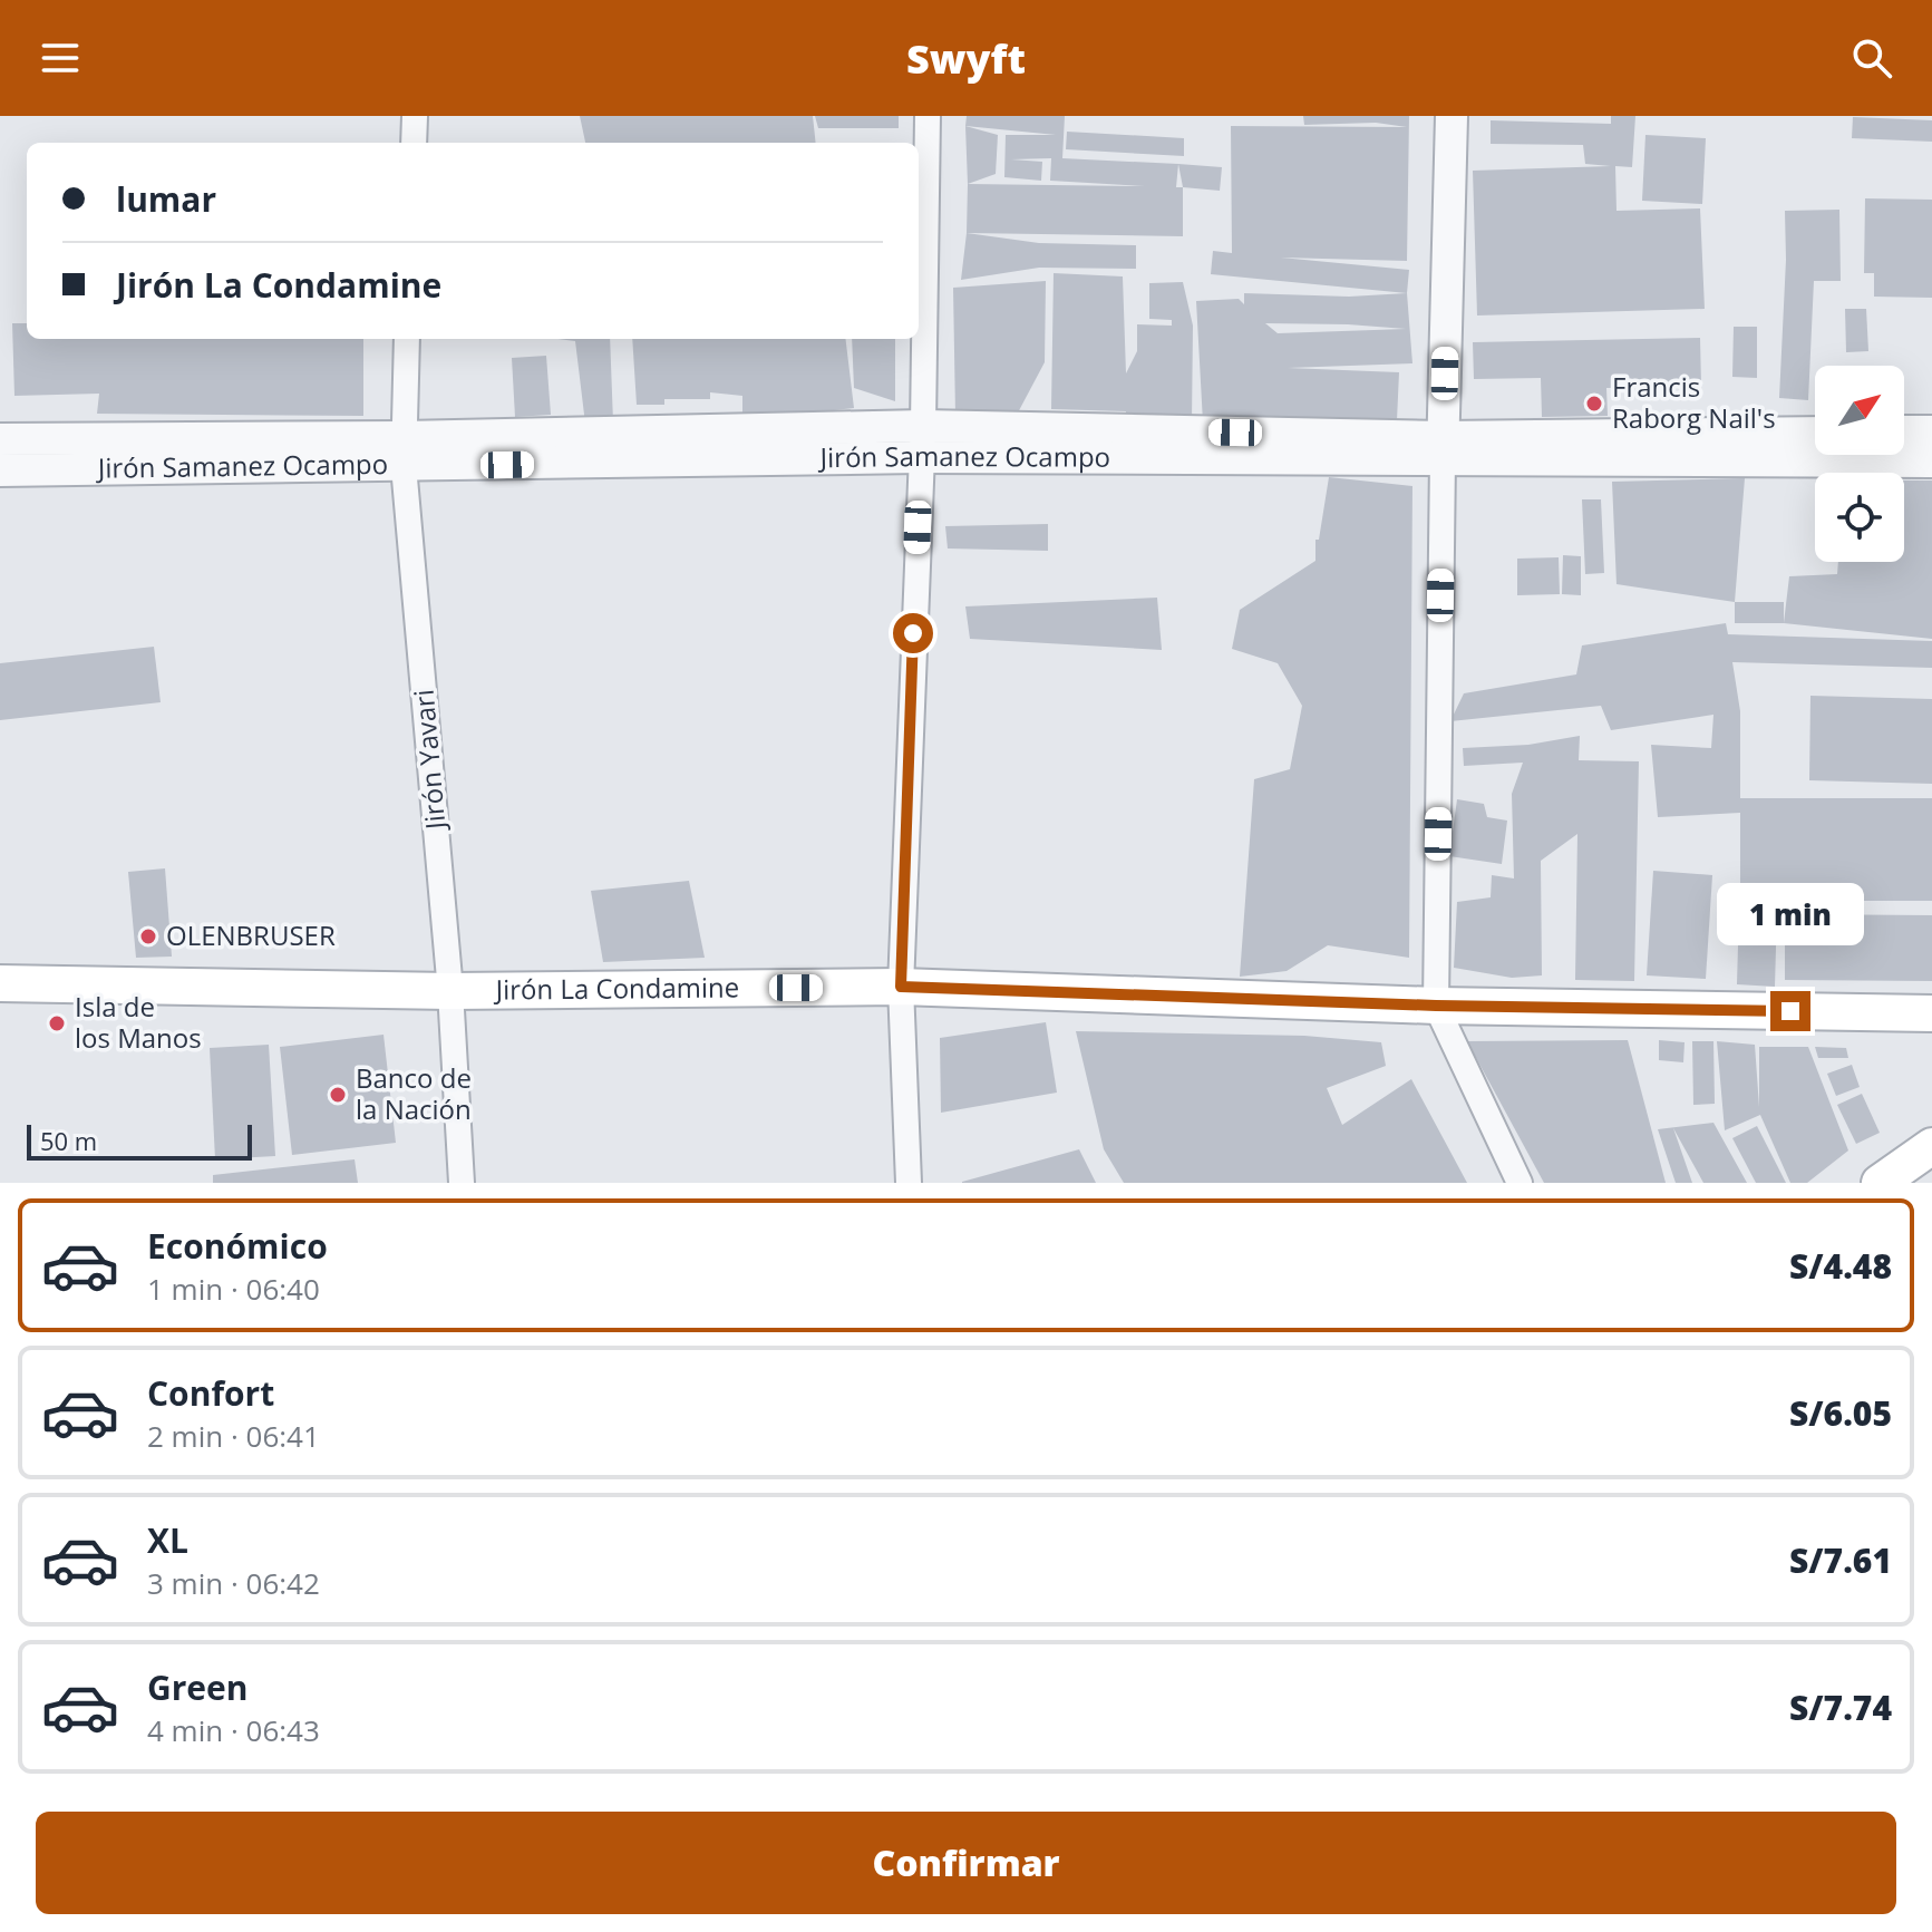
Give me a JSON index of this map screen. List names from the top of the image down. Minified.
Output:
{"streets":{"main road":["Jirón La Condamine"],"street":["Jirón Samanez Ocampo","Jirón Yavari"]},"crossings":[["Jirón Samanez Ocampo","Jirón Yavari"],["Jirón Yavari","Jirón La Condamine"]],"places":["Francis Raborg Nail's","OLENBRUSER","Isla de los Manos","Banco de la Nación"],"scale_bar":"50 m","north":"top right","page":{"header":"Swyft","banner":["lumar","Jirón La Condamine"],"bubble":"1 min","scale":"50 m","list":[{"name":"Económico","note":"1 min · 06:40","value":"S/4.48"},{"name":"Confort","note":"2 min · 06:41","value":"S/6.05"},{"name":"XL","note":"3 min · 06:42","value":"S/7.61"},{"name":"Green","note":"4 min · 06:43","value":"S/7.74"}],"buttons":"Confirmar"}}
